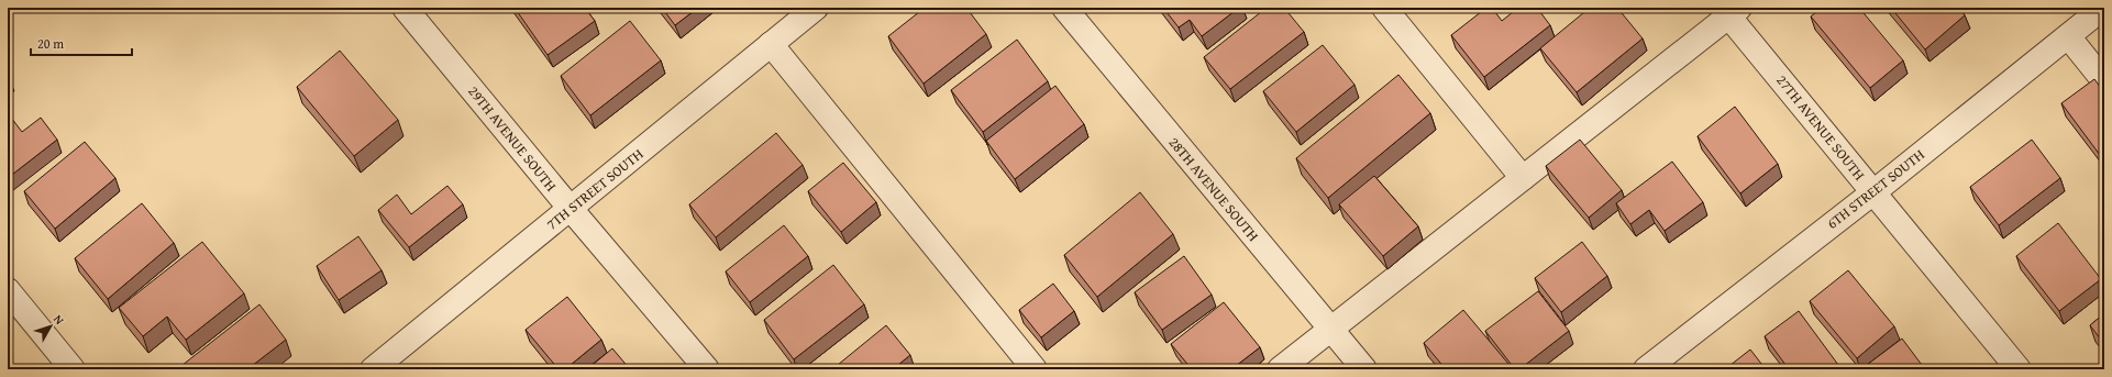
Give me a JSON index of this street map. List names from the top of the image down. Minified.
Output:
{"streets":{"street":["27TH AVENUE SOUTH","29TH AVENUE SOUTH","7TH STREET SOUTH","28TH AVENUE SOUTH","6TH STREET SOUTH"]},"crossings":[["27TH AVENUE SOUTH","6TH STREET SOUTH"],["29TH AVENUE SOUTH","7TH STREET SOUTH"]],"scale_bar":"20 m","north":"top right"}
